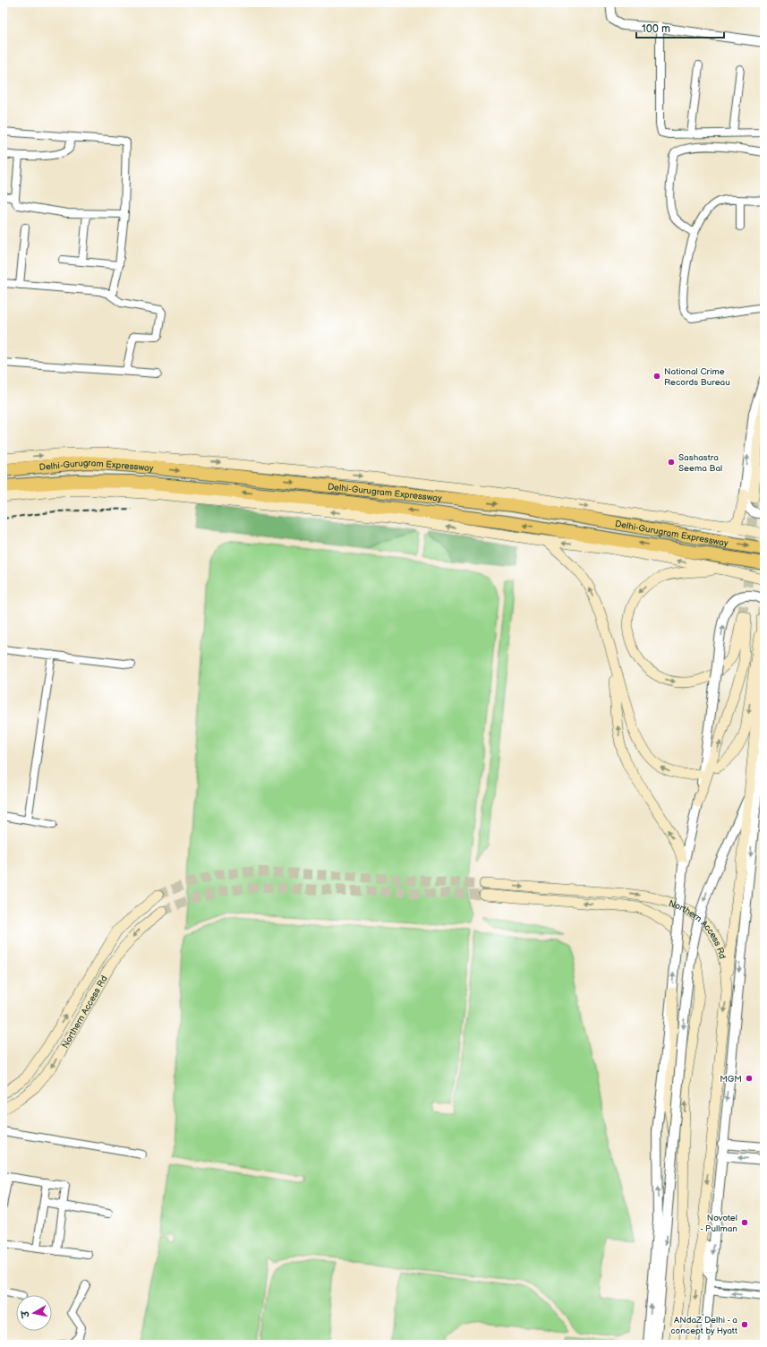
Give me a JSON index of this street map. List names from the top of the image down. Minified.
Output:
{"streets":{"highway":["Delhi-Gurugram Expressway"],"main road":["Northern Access Rd"]},"places":["National Crime Records Bureau","Sashastra Seema Bal","MGM","Novotel - Pullman","ANdaZ Delhi - a concept by Hyatt"],"scale_bar":"100 m","north":"left"}
